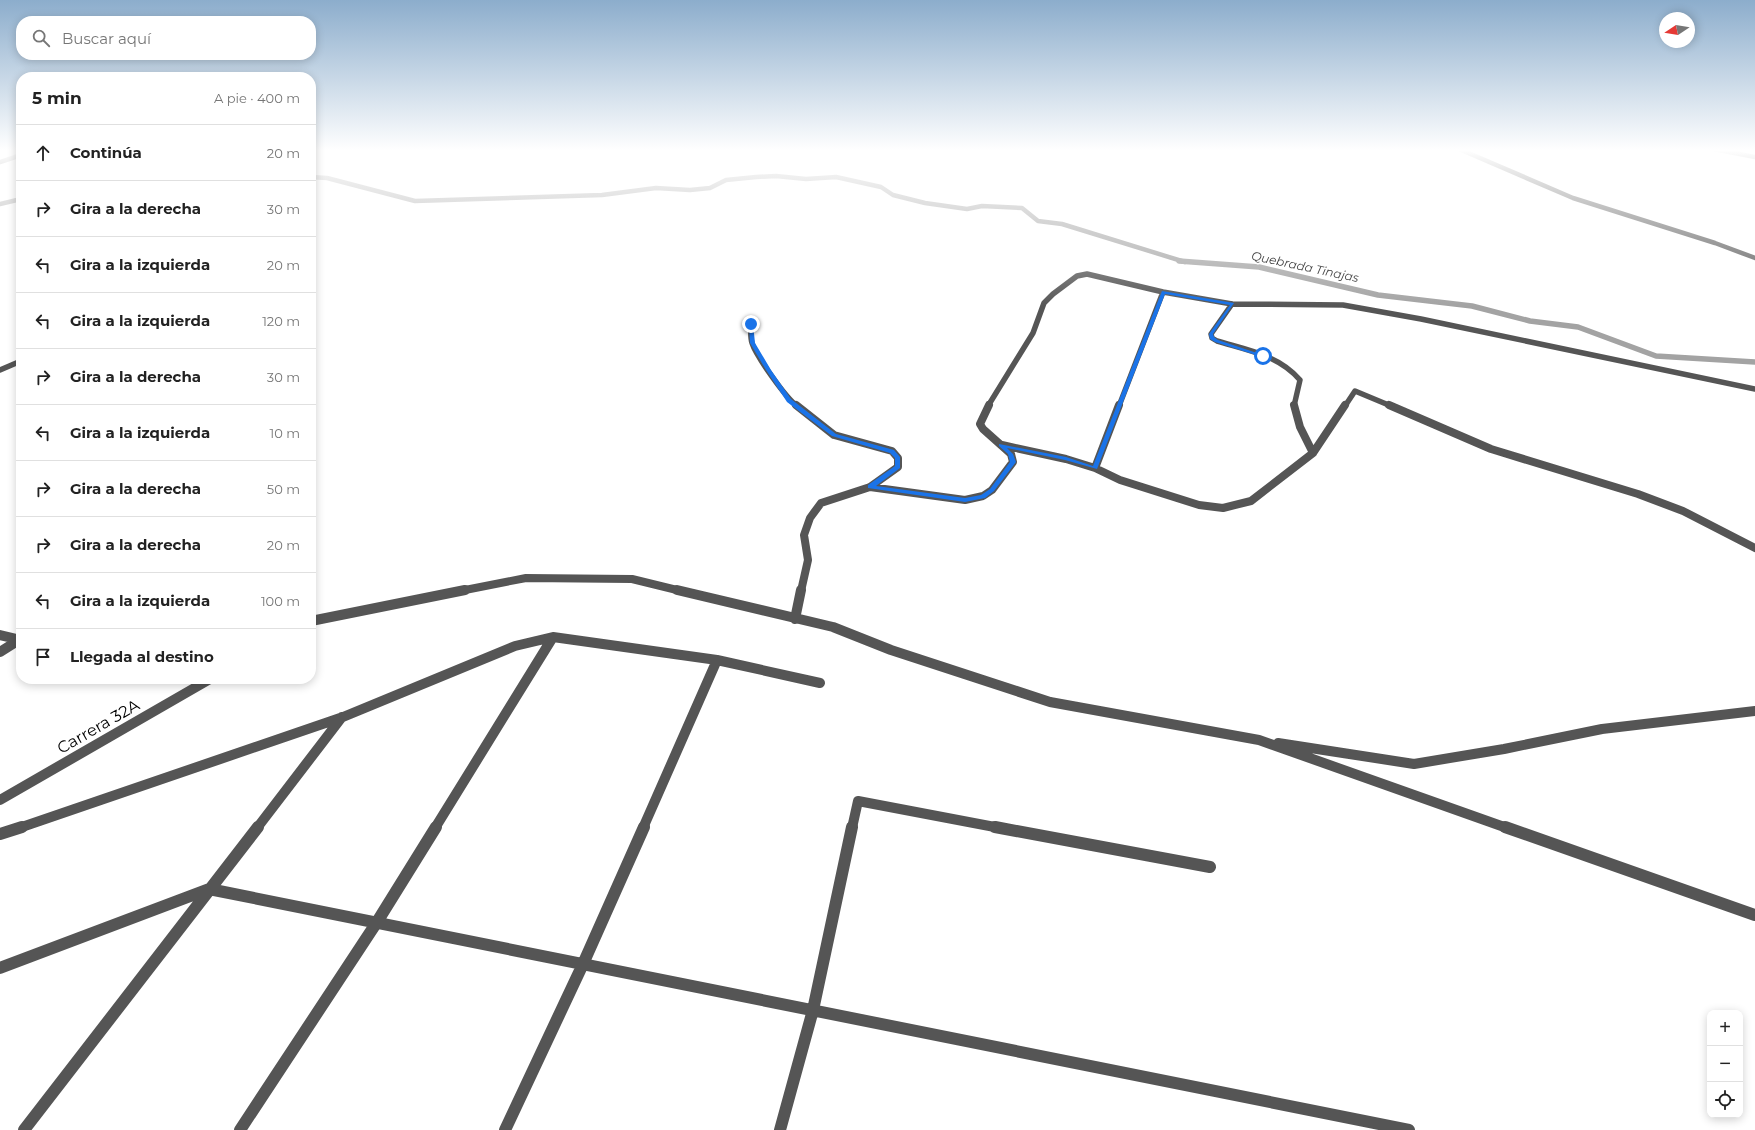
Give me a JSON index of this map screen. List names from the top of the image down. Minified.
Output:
{"streets":{"street":["Carrera 32A"]},"water":["Quebrada Tinajas"],"north":"left","page":{"search":"Buscar aquí","heading":["5 min","A pie · 400 m"],"list":[["Continúa","20 m"],["Gira a la derecha","30 m"],["Gira a la izquierda","20 m"],["Gira a la izquierda","120 m"],["Gira a la derecha","30 m"],["Gira a la izquierda","10 m"],["Gira a la derecha","50 m"],["Gira a la derecha","20 m"],["Gira a la izquierda","100 m"],"Llegada al destino"],"map_buttons":["+","−"]}}
